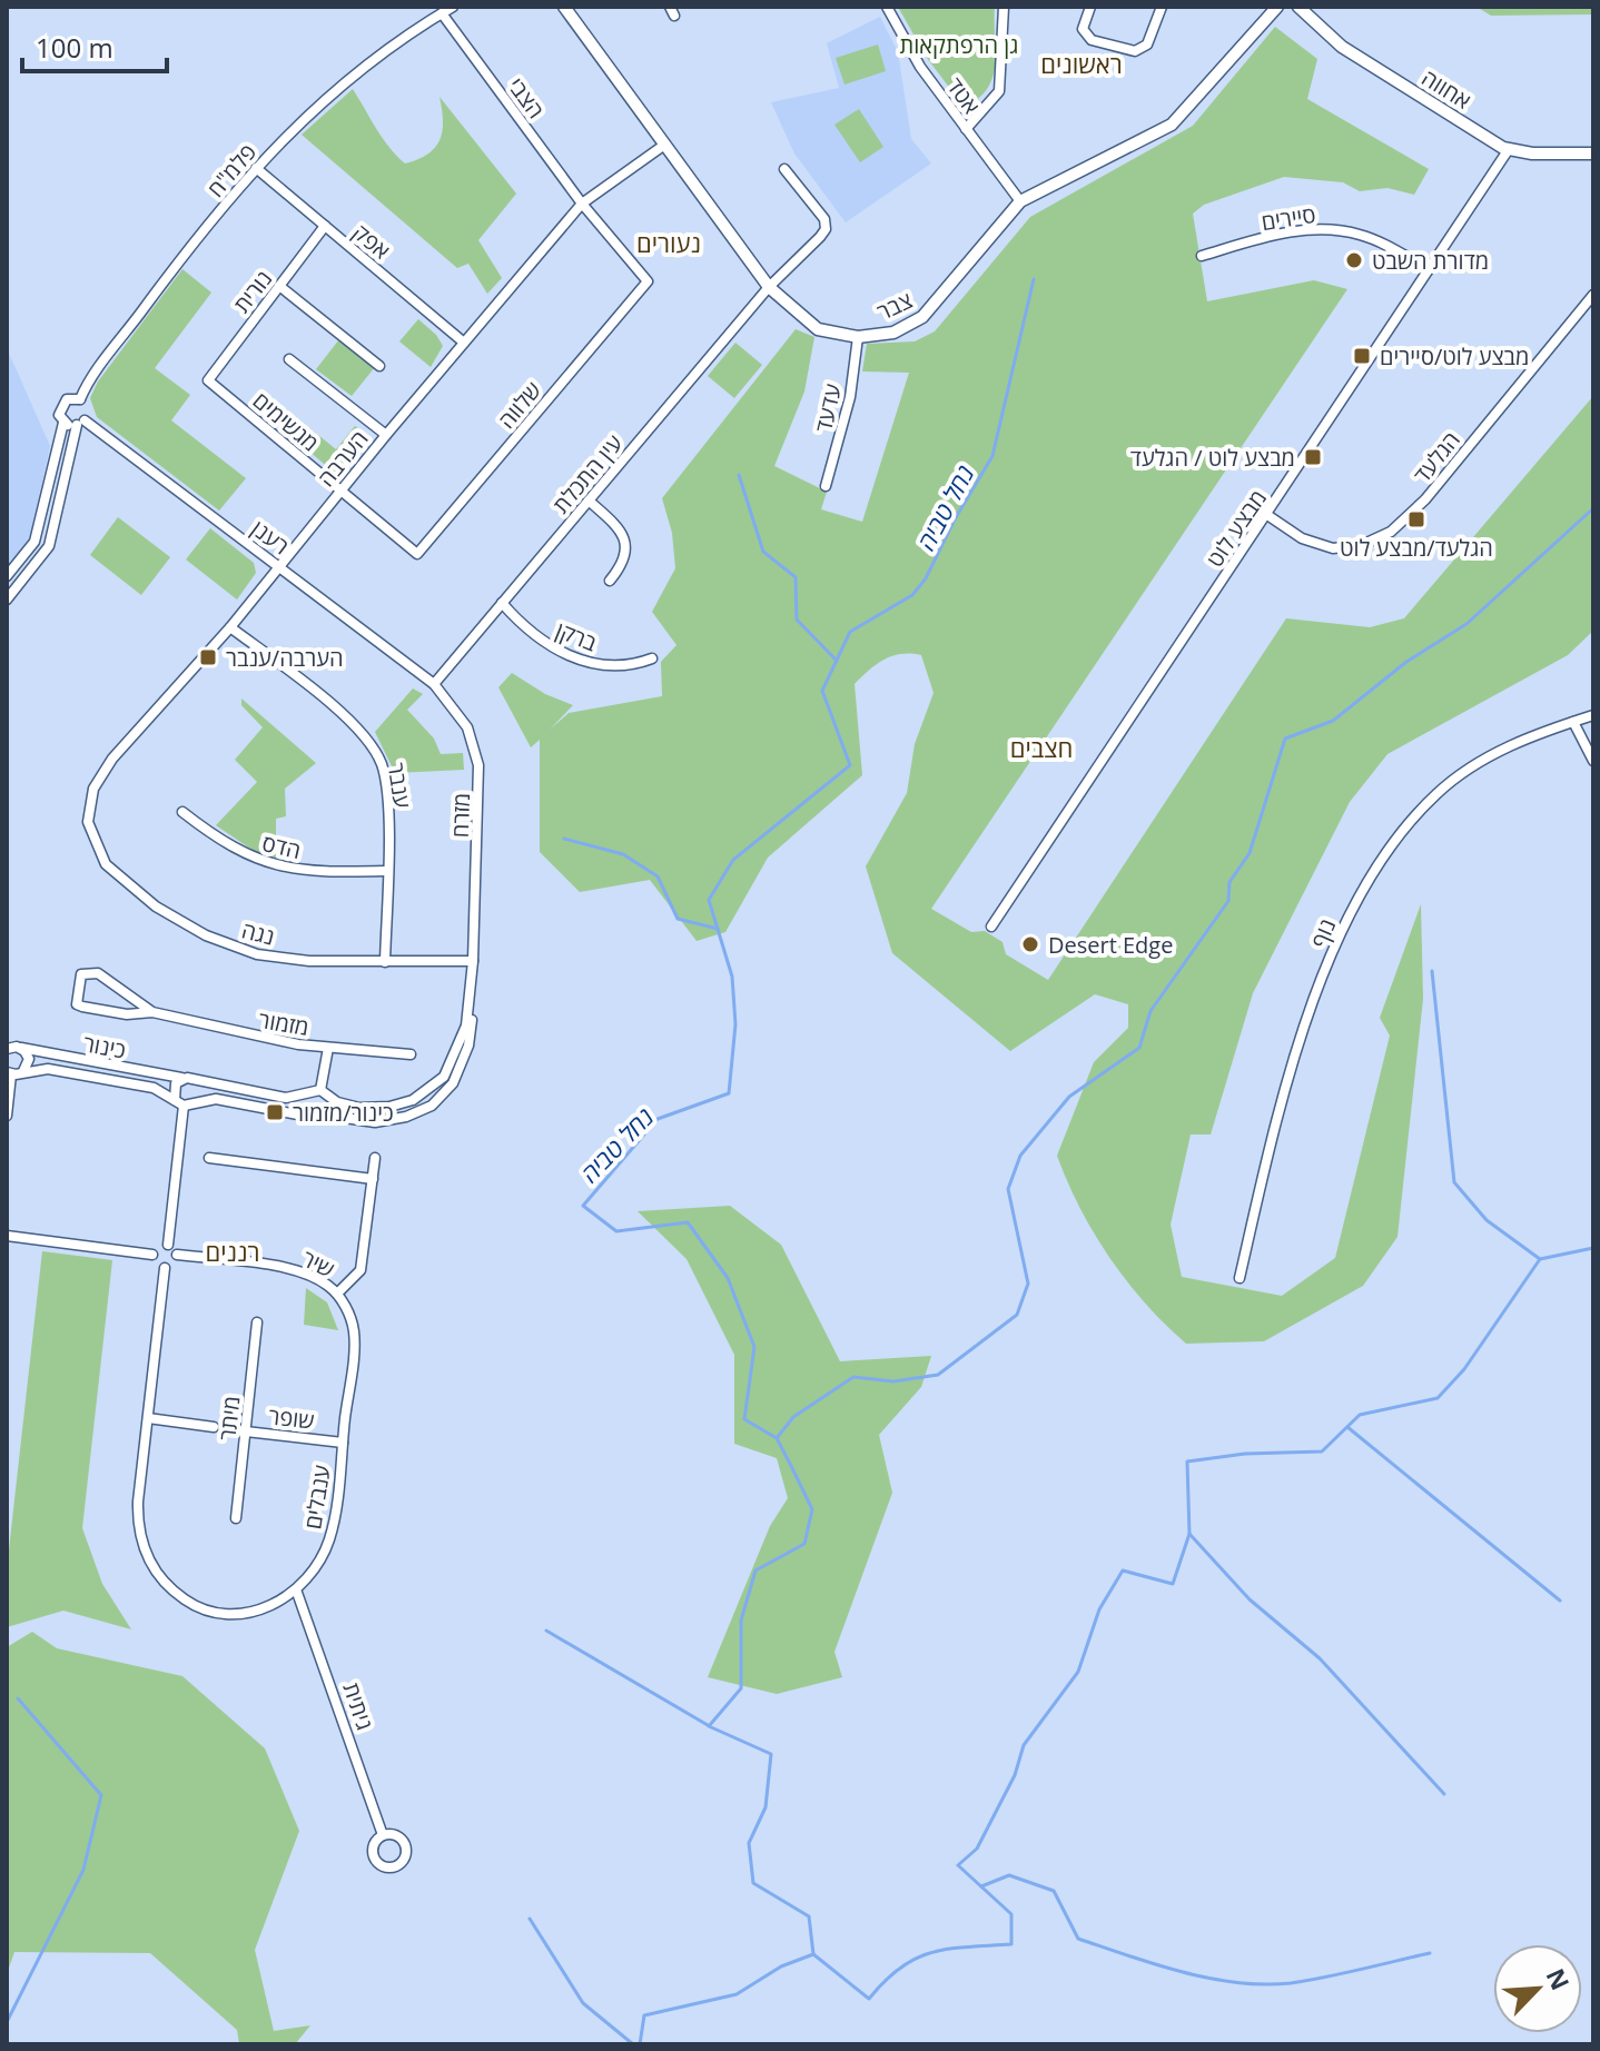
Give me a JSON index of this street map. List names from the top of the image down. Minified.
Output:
{"streets":{"street":["אחווה","אטד","הצבי","פלמ\"ח","סיירים","אפק","נורית","צבר","שלווה","עדעד","מגשימים","הגלעד","הערבה","עין התכלת","מבצע לוט","רענן","ברקן","ענבר","מזרח","הדס","נגה","נוף","מזמור","כינור","שיר","מיתר","שופר","ענבלים","גיתית"]},"crossings":[["אחווה","מבצע לוט"],["אטד","צבר"],["הצבי","פלמ\"ח"],["הצבי","שלווה"],["הצבי","הערבה"],["פלמ\"ח","אפק"],["פלמ\"ח","רענן"],["סיירים","מבצע לוט"],["אפק","נורית"],["אפק","הערבה"],["נורית","מגשימים"],["צבר","עדעד"],["צבר","הערבה"],["צבר","עין התכלת"],["שלווה","מגשימים"],["שלווה","הערבה"],["מגשימים","הערבה"],["הגלעד","מבצע לוט"],["הערבה","רענן"],["הערבה","ענבר"],["הערבה","נגה"],["עין התכלת","רענן"],["עין התכלת","ברקן"],["עין התכלת","מזרח"],["רענן","מזרח"],["ענבר","הדס"],["ענבר","נגה"],["מזרח","נגה"],["שיר","ענבלים"],["מיתר","שופר"],["שופר","ענבלים"],["ענבלים","גיתית"]],"districts":["ראשונים","נעורים","חצבים","רננים"],"water":["נחל טביה"],"parks":["גן הרפתקאות"],"places":{"other":["מדורת השבט","Desert Edge"],"transit":["מבצע לוט/סיירים","מבצע לוט / הגלעד","הגלעד/מבצע לוט","הערבה/ענבר","כינור/מזמור"]},"scale_bar":"100 m","north":"top right"}
